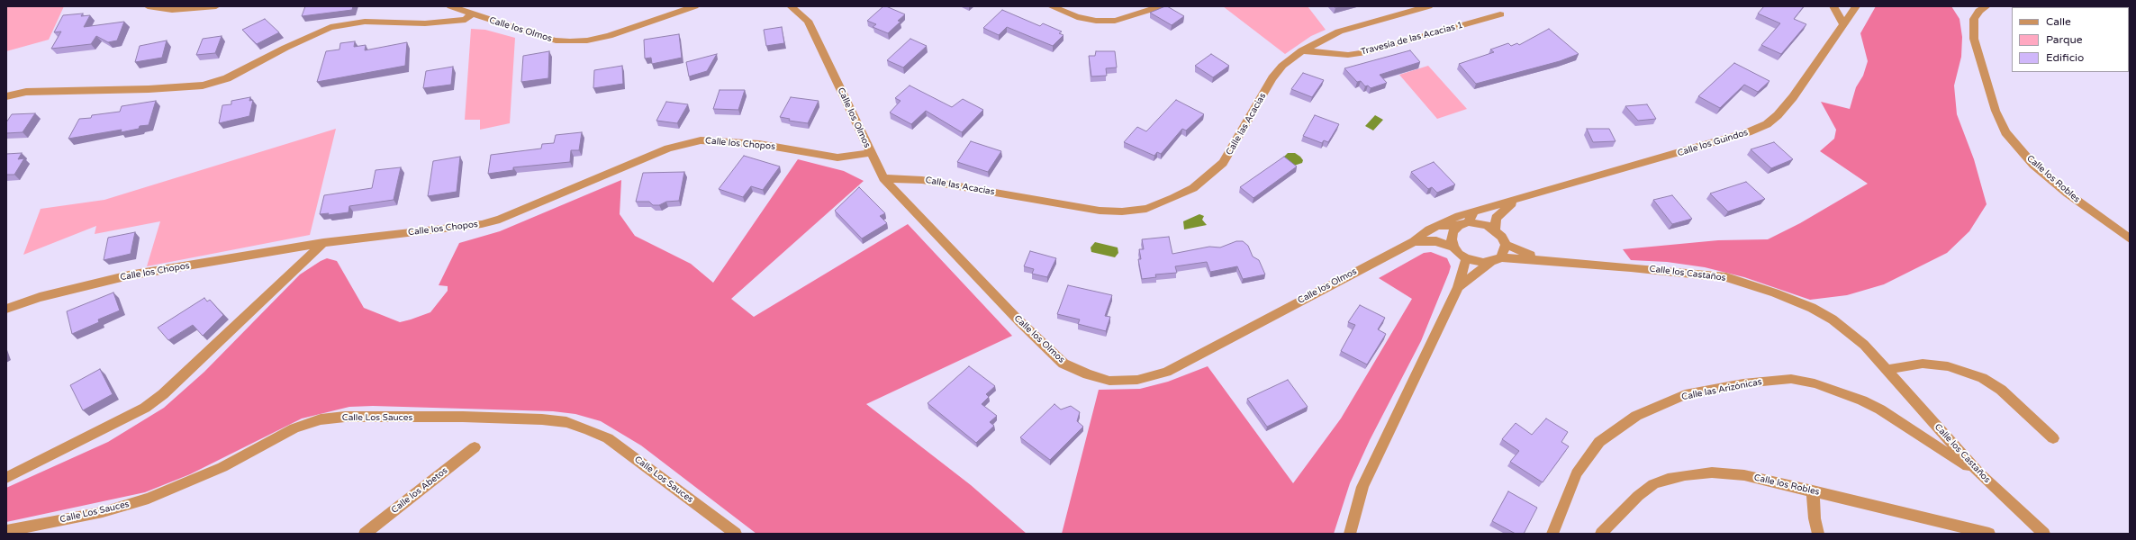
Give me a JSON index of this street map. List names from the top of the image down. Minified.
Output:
{"streets":{"street":["Calle los Olmos","Travesía de las Acacias 1","Calle las Acacias","Calle los Guindos","Calle los Chopos","Calle los Robles","Calle los Castaños","Calle las Arizónicas","Calle Los Sauces","Calle los Abetos"]},"crossings":[["Calle los Olmos","Calle las Acacias"],["Calle los Olmos","Calle los Guindos"],["Calle los Olmos","Calle los Chopos"],["Travesía de las Acacias 1","Calle las Acacias"],["Calle los Guindos","Calle los Castaños"],["Calle los Castaños","Calle las Arizónicas"]],"legend":["Calle","Parque","Edificio"]}
